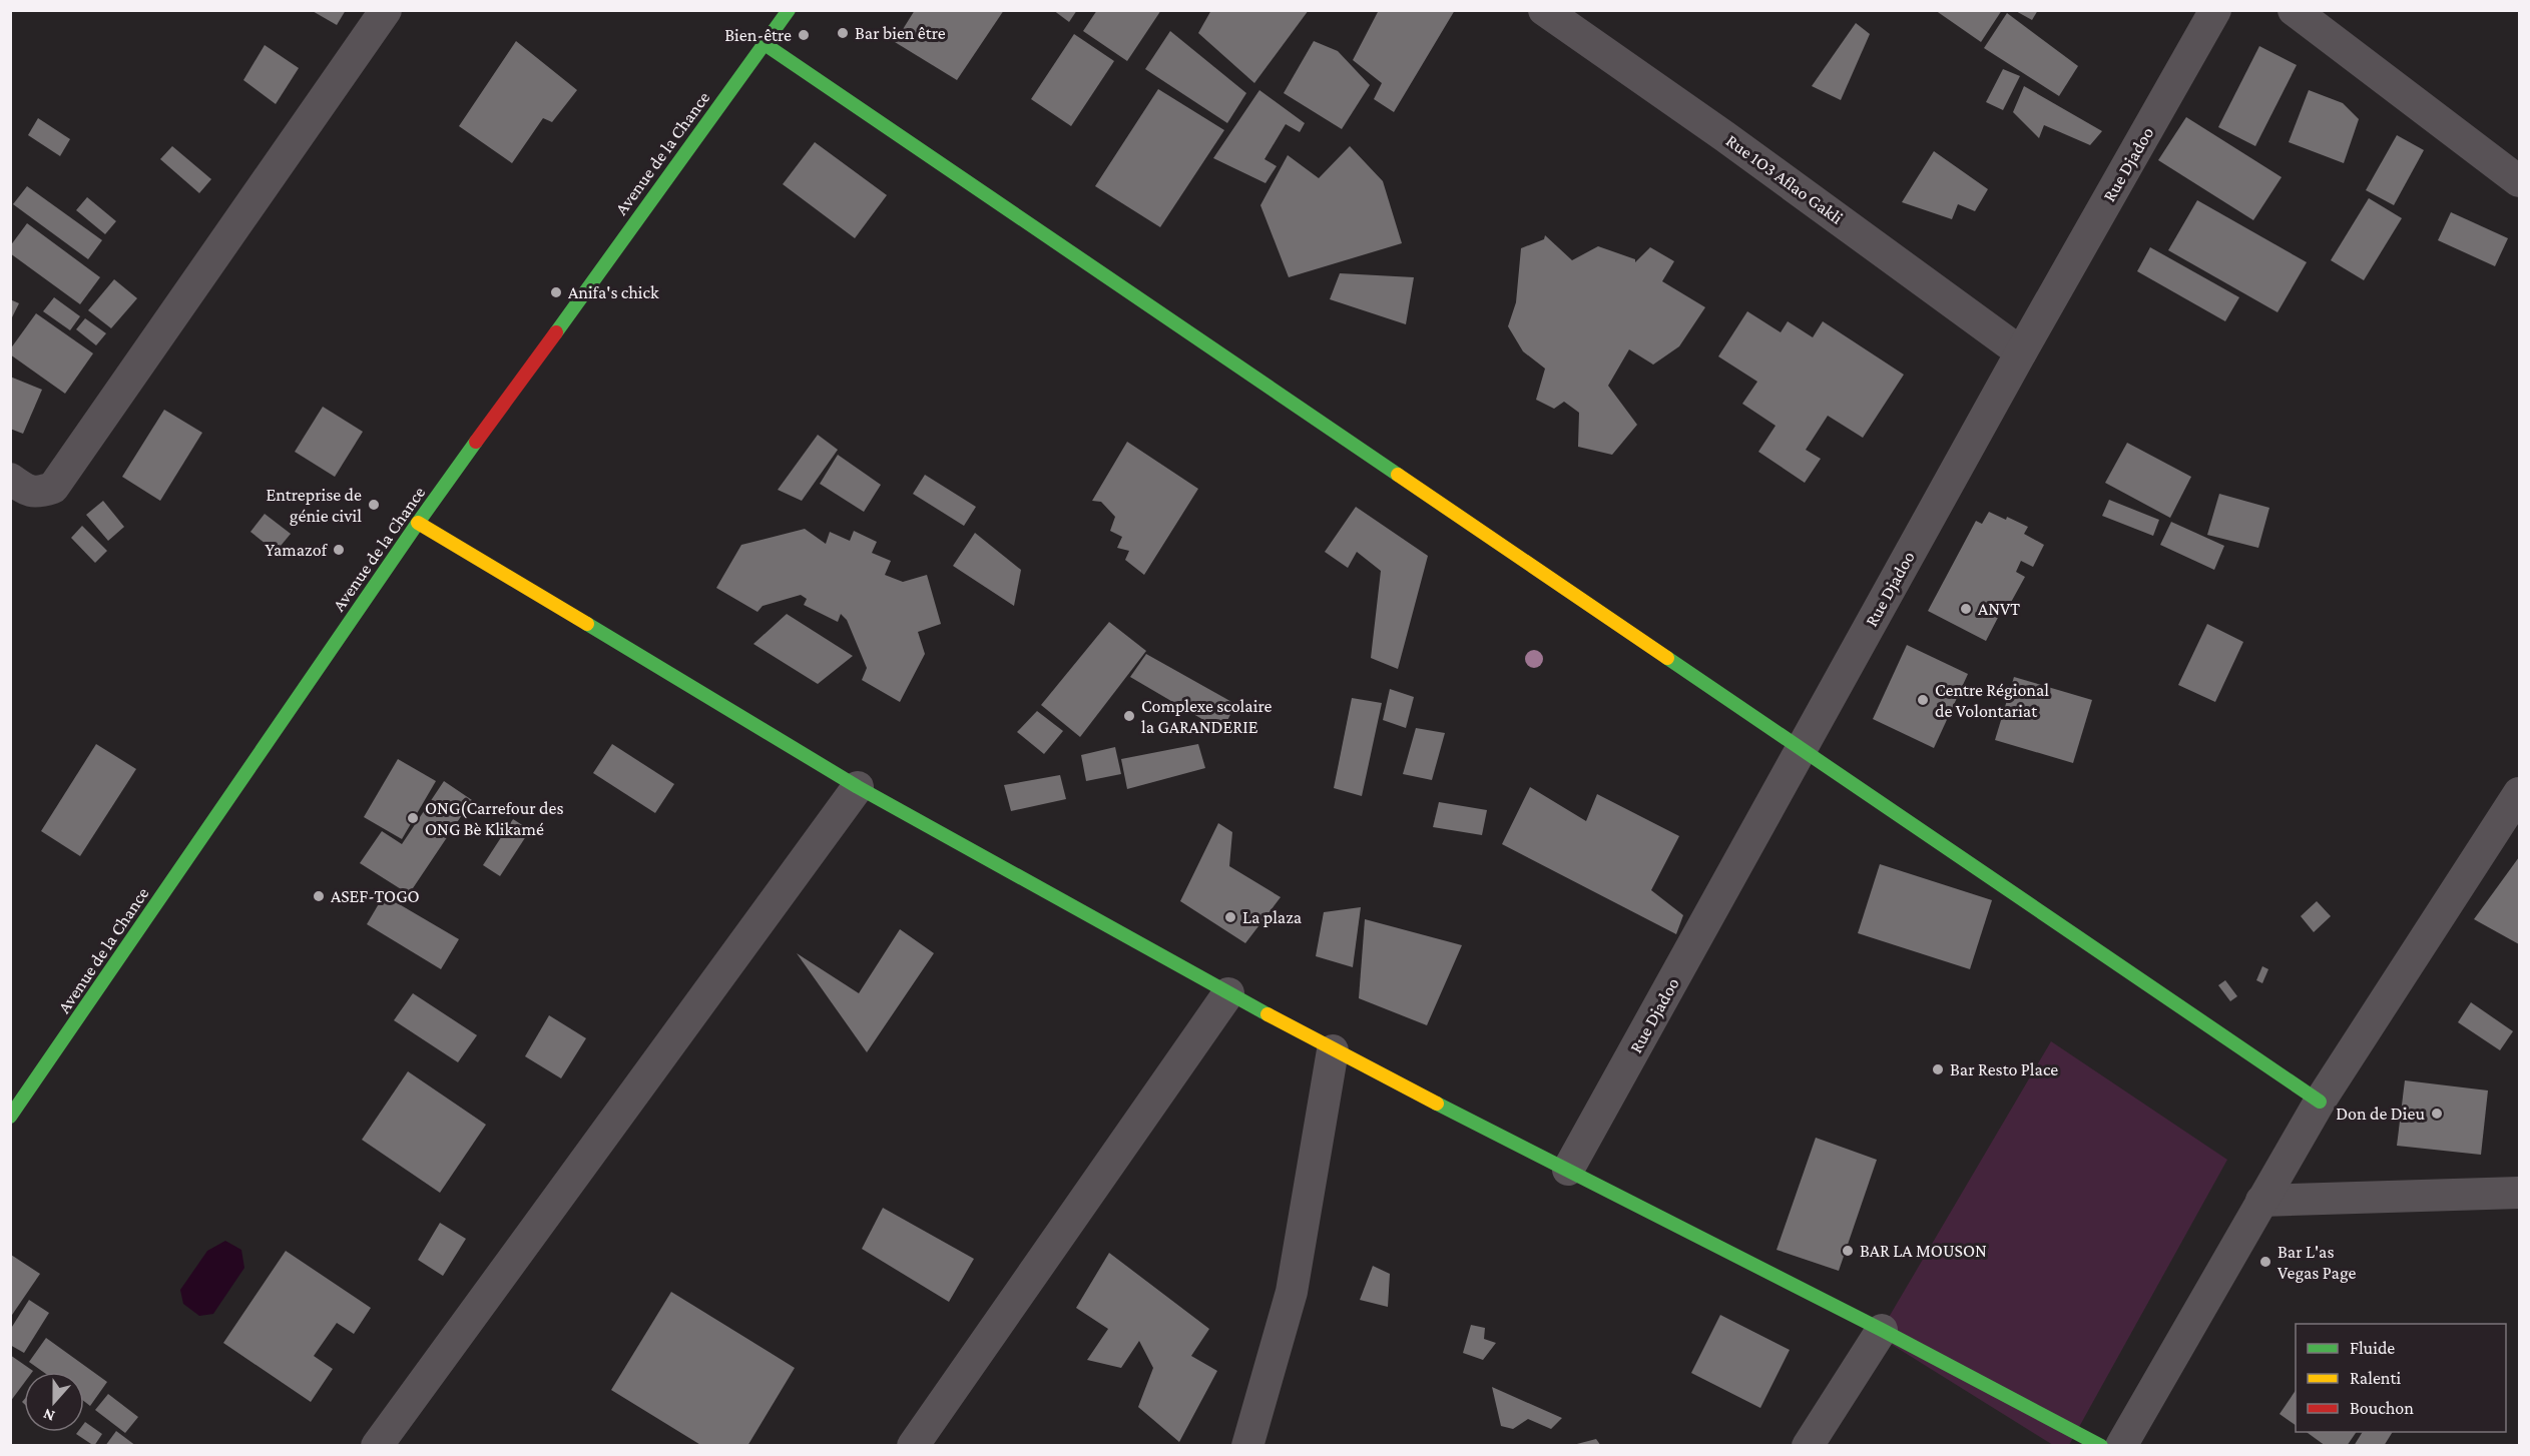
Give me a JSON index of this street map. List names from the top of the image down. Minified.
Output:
{"streets":{"street":["Avenue de la Chance","Rue Djadoo","Rue 1O3 Aflao Gakli"]},"crossings":[["Rue Djadoo","Rue 1O3 Aflao Gakli"]],"places":["Bar bien être","Bien-être","Anifa's chick","Entreprise de génie civil","Yamazof","ANVT","Centre Régional de Volontariat","Complexe scolaire la GARANDERIE","ONG(Carrefour des ONG Bè Klikamé","ASEF-TOGO","La plaza","Bar Resto Place","Don de Dieu","BAR LA MOUSON","Bar L'as Vegas Page"],"legend":["Fluide","Ralenti","Bouchon"],"north":"bottom"}
